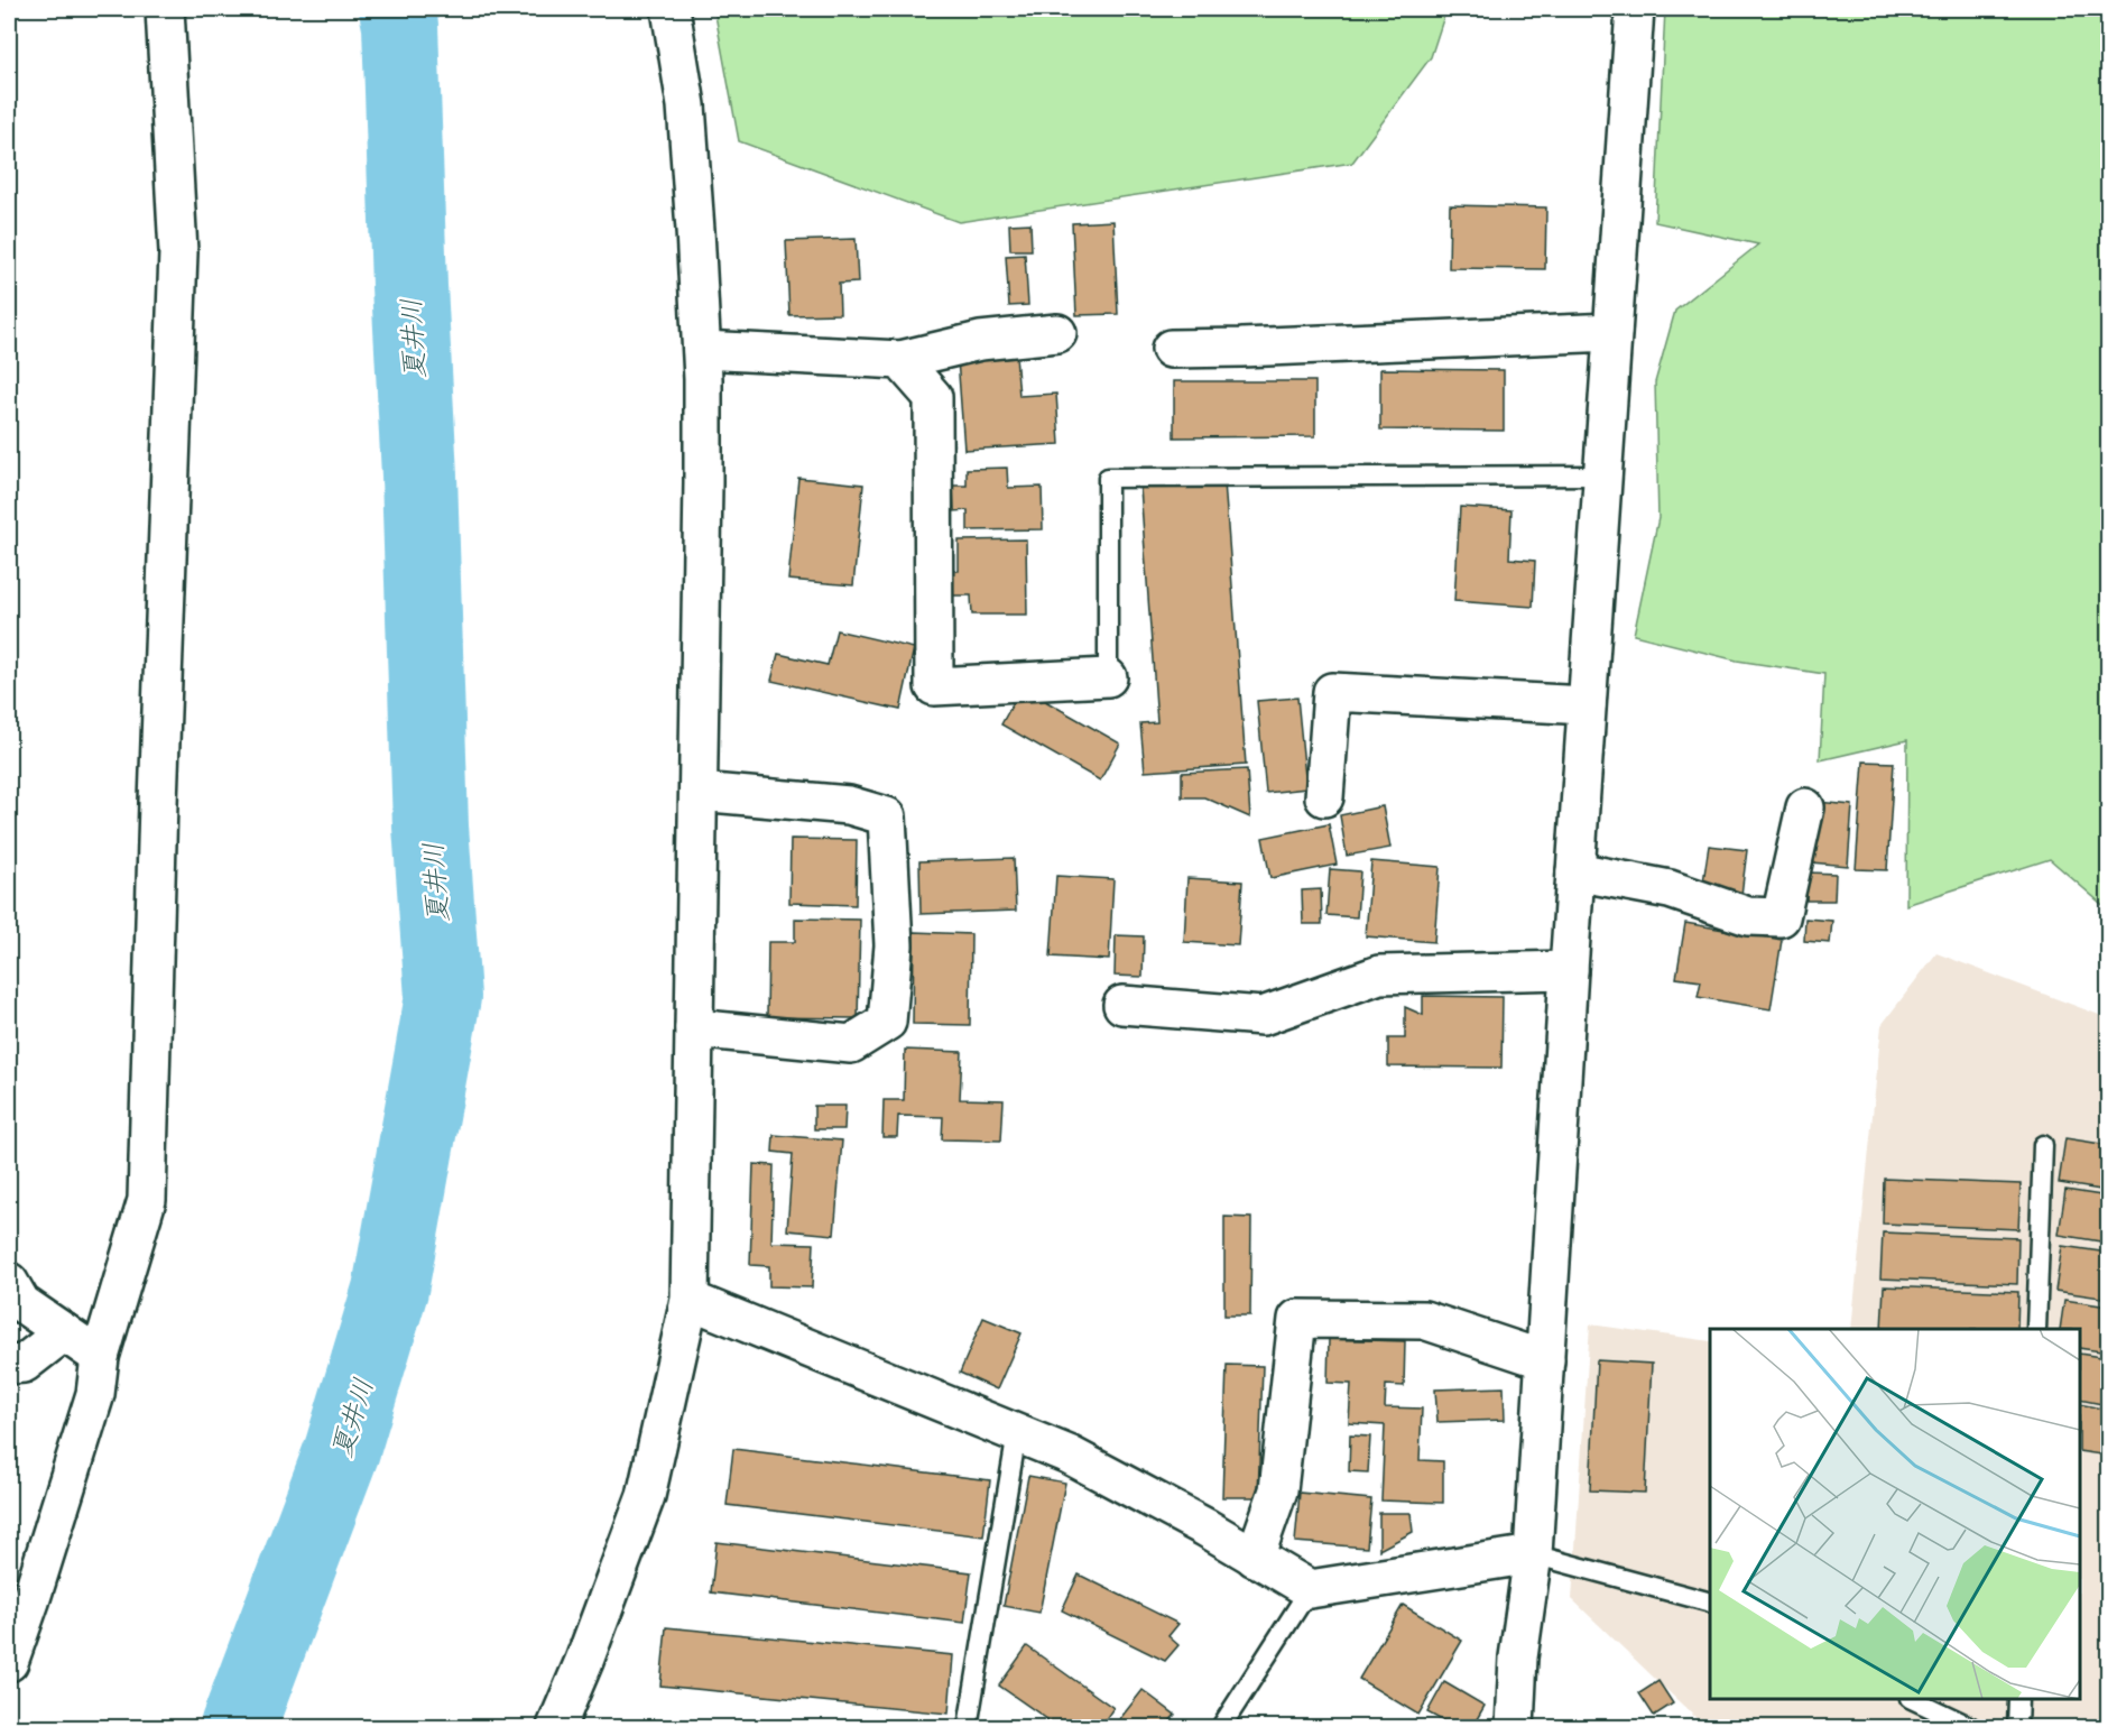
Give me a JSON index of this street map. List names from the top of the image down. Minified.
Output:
{"water":["夏井川"]}
